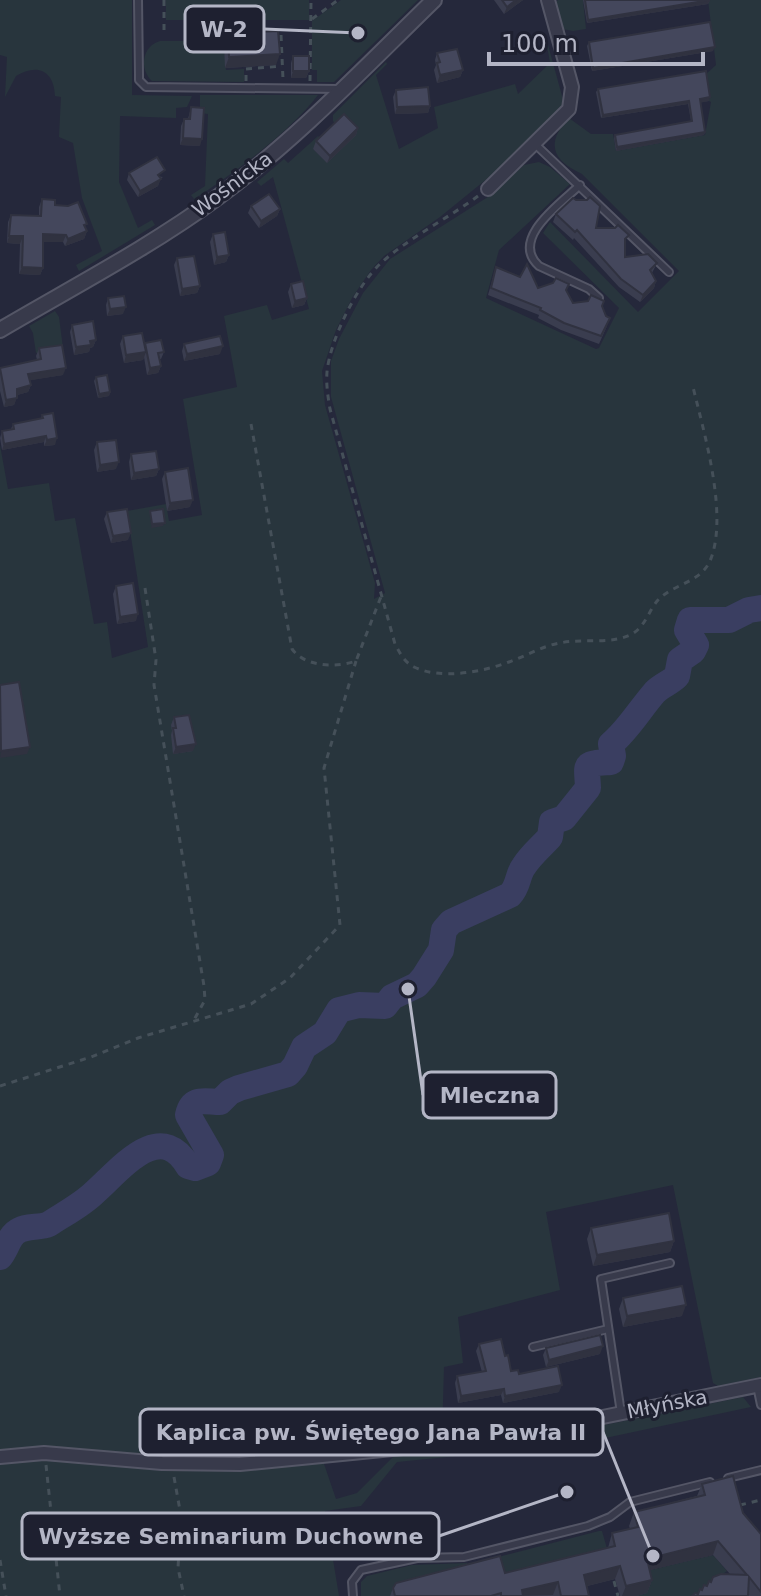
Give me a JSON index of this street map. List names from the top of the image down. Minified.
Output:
{"streets":{"street":["Wośnicka","Młyńska"]},"places":["W-2","Mleczna","Wyższe Seminarium Duchowne","Kaplica pw. Świętego Jana Pawła II"],"scale_bar":"100 m"}
